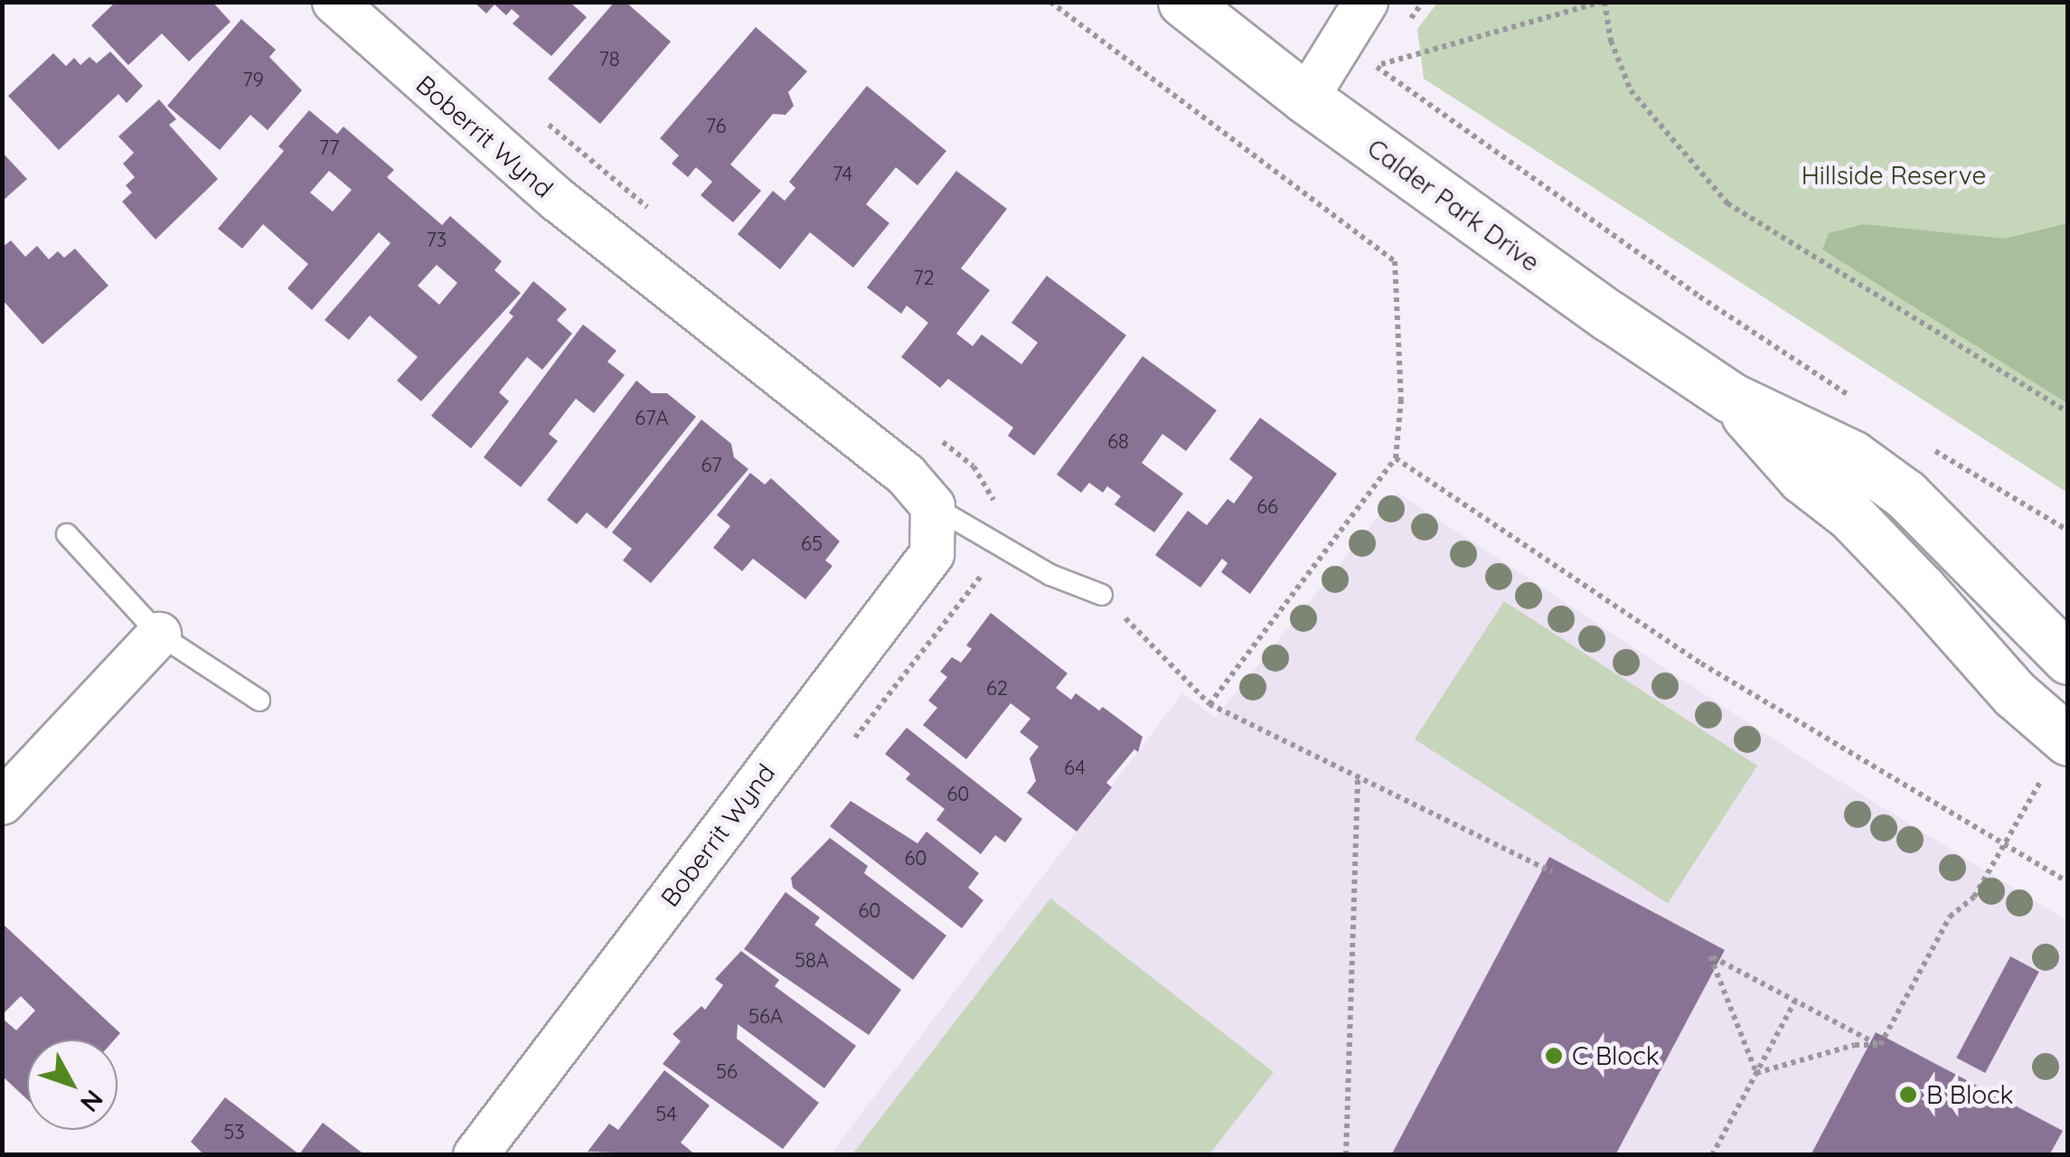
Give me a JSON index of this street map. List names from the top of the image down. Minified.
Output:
{"streets":{"street":["Boberrit Wynd","Calder Park Drive"]},"parks":["Hillside Reserve"],"places":["C Block","B Block"],"house_numbers":["78","79","76","77","74","73","72","67A","68","67","66","65","62","64","60","60","60","58A","56A","56","54","53"],"north":"bottom right"}
